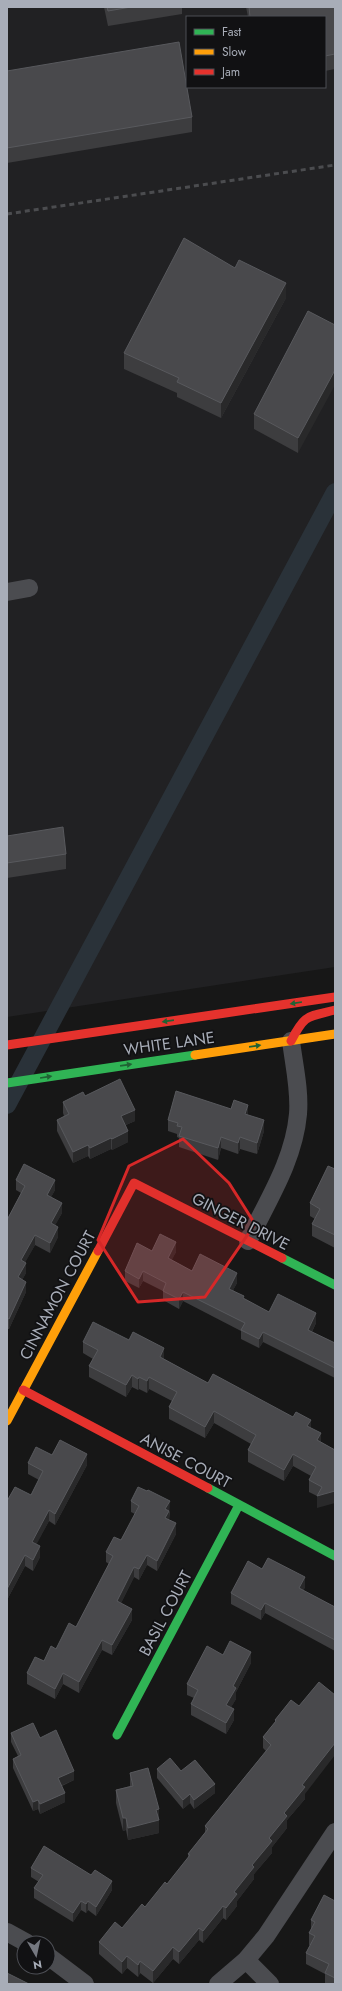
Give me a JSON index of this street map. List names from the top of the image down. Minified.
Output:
{"streets":{"street":["WHITE LANE","GINGER DRIVE","CINNAMON COURT","ANISE COURT","BASIL COURT"]},"crossings":[["GINGER DRIVE","CINNAMON COURT"],["CINNAMON COURT","ANISE COURT"],["ANISE COURT","BASIL COURT"]],"legend":["Fast","Slow","Jam"],"north":"bottom"}
